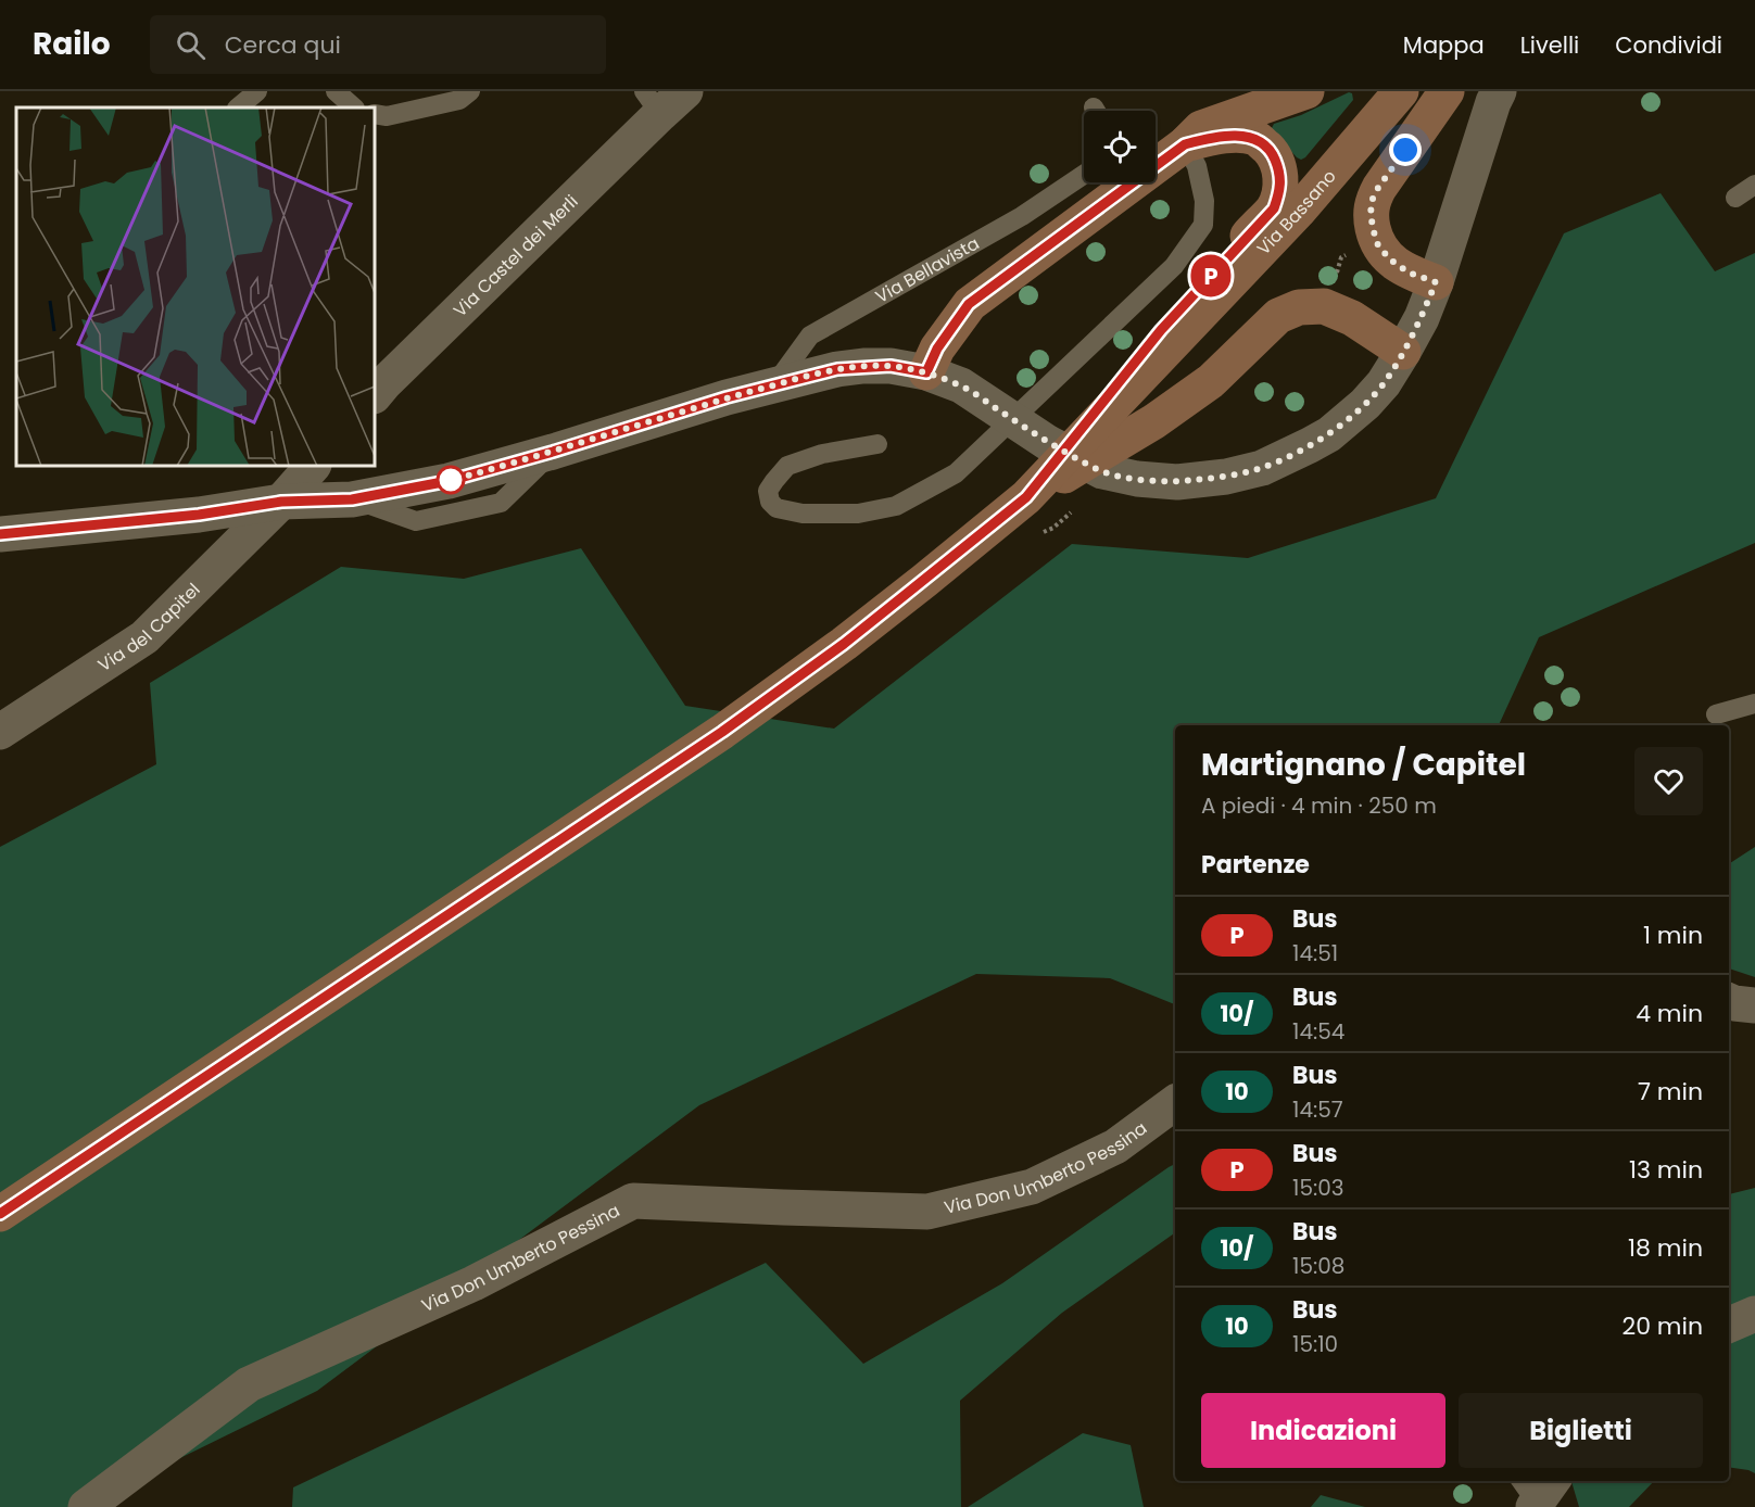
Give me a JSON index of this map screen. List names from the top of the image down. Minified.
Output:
{"streets":{"main road":["Via Bassano"],"street":["Via Castel dei Merli","Via del Capitel","Via Don Umberto Pessina"],"lane":["Via Bellavista"]},"lines":["bus line P"],"page":{"header":"Railo","search":"Cerca qui","nav":["Mappa","Livelli","Condividi"],"on_map":"P","heading":[["Martignano / Capitel","A piedi · 4 min · 250 m"],"Partenze"],"list":[{"mark":"P","name":"Bus","note":"14:51","value":"1 min"},{"mark":"10/","name":"Bus","note":"14:54","value":"4 min"},{"mark":"10","name":"Bus","note":"14:57","value":"7 min"},{"mark":"P","name":"Bus","note":"15:03","value":"13 min"},{"mark":"10/","name":"Bus","note":"15:08","value":"18 min"},{"mark":"10","name":"Bus","note":"15:10","value":"20 min"}],"buttons":["Indicazioni","Biglietti"]}}
